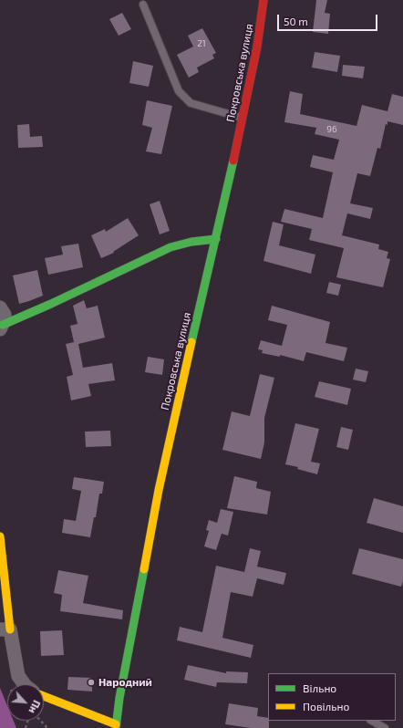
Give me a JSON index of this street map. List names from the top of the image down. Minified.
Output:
{"streets":{"street":["Покровська вулиця"]},"places":["Народний"],"house_numbers":["21","96"],"legend":["Вільно","Повільно"],"scale_bar":"50 m","north":"bottom right"}
